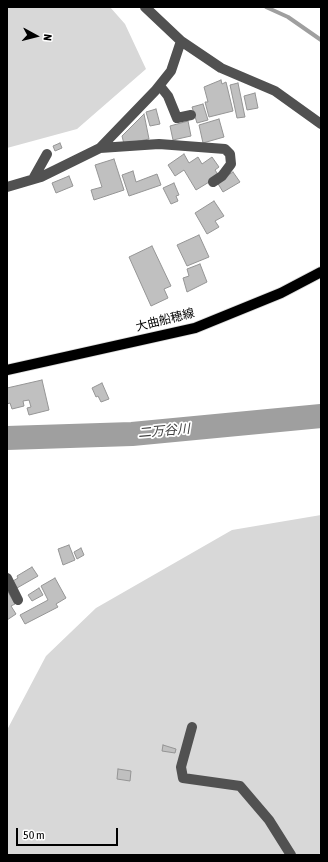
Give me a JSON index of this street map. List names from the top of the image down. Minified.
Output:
{"streets":{"main road":["大曲船穂線"]},"water":["二万谷川"],"scale_bar":"50 m","north":"right"}
